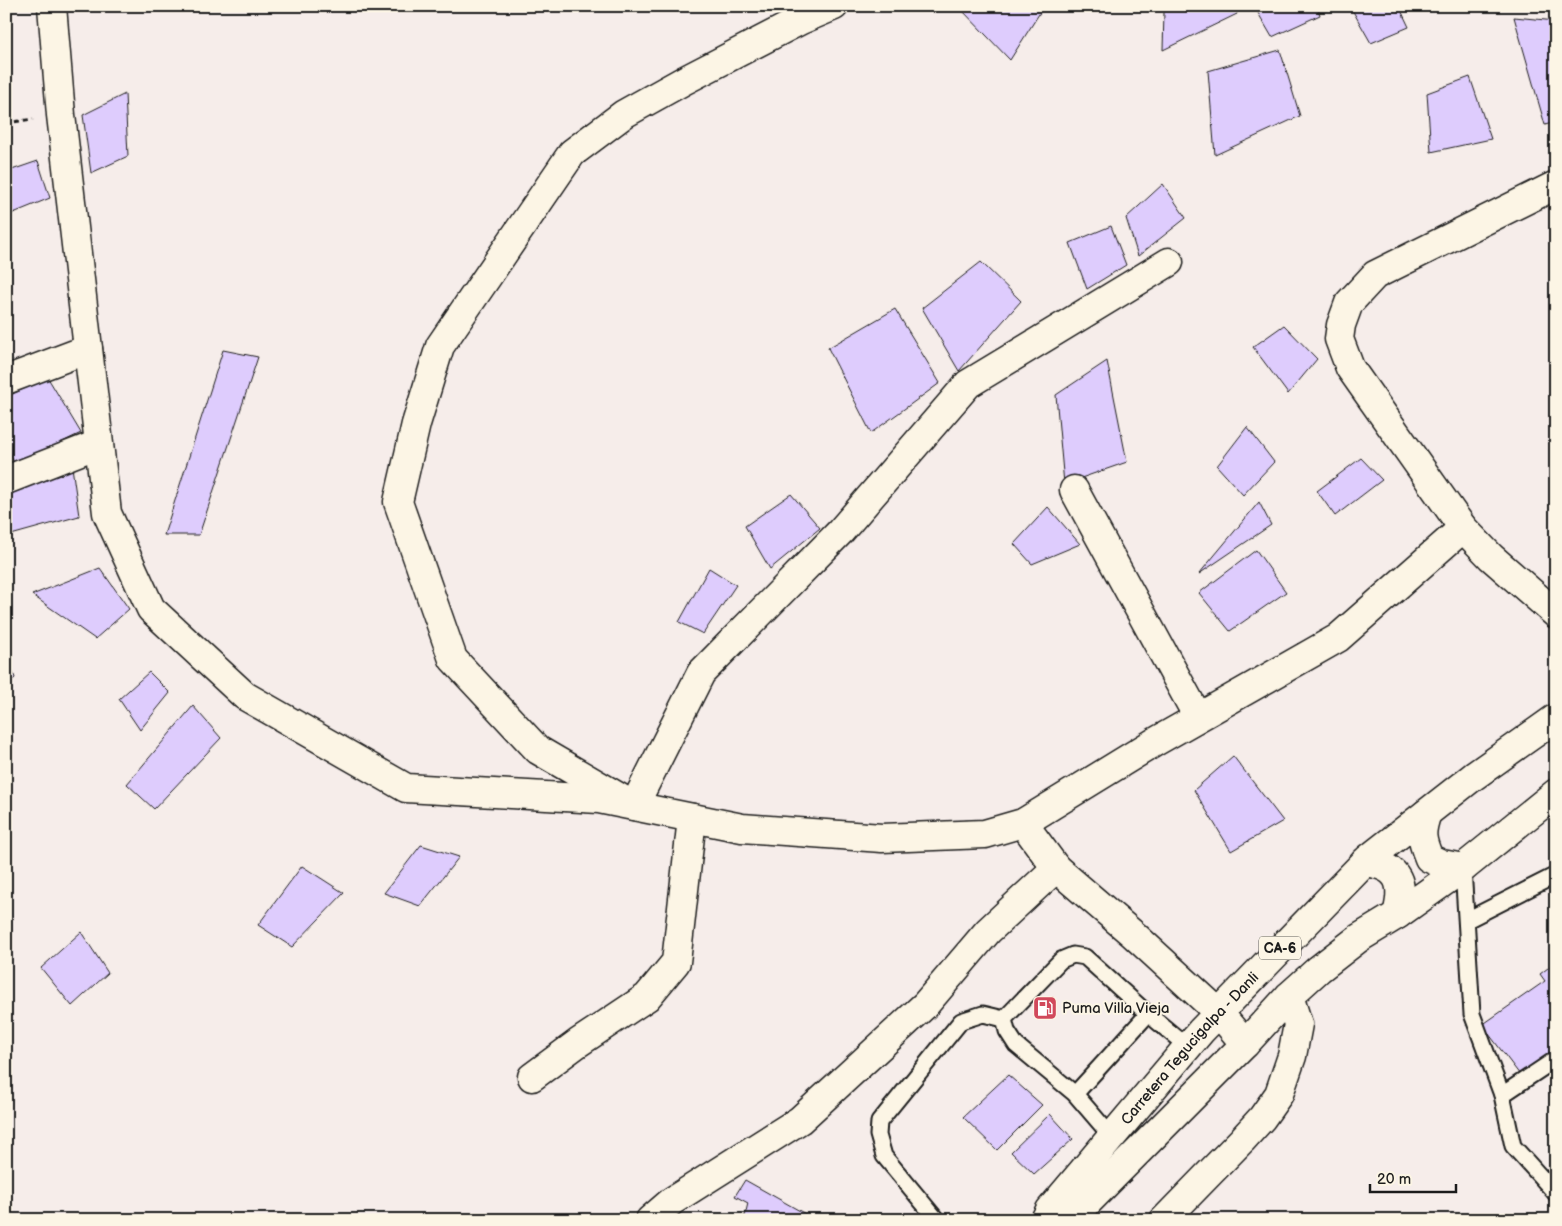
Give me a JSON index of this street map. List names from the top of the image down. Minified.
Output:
{"streets":{"main road":["CA-6","Carretera Tegucigalpa - Danli"]},"places":{"fuel station":["Puma Villa Vieja"]},"scale_bar":"20 m"}
